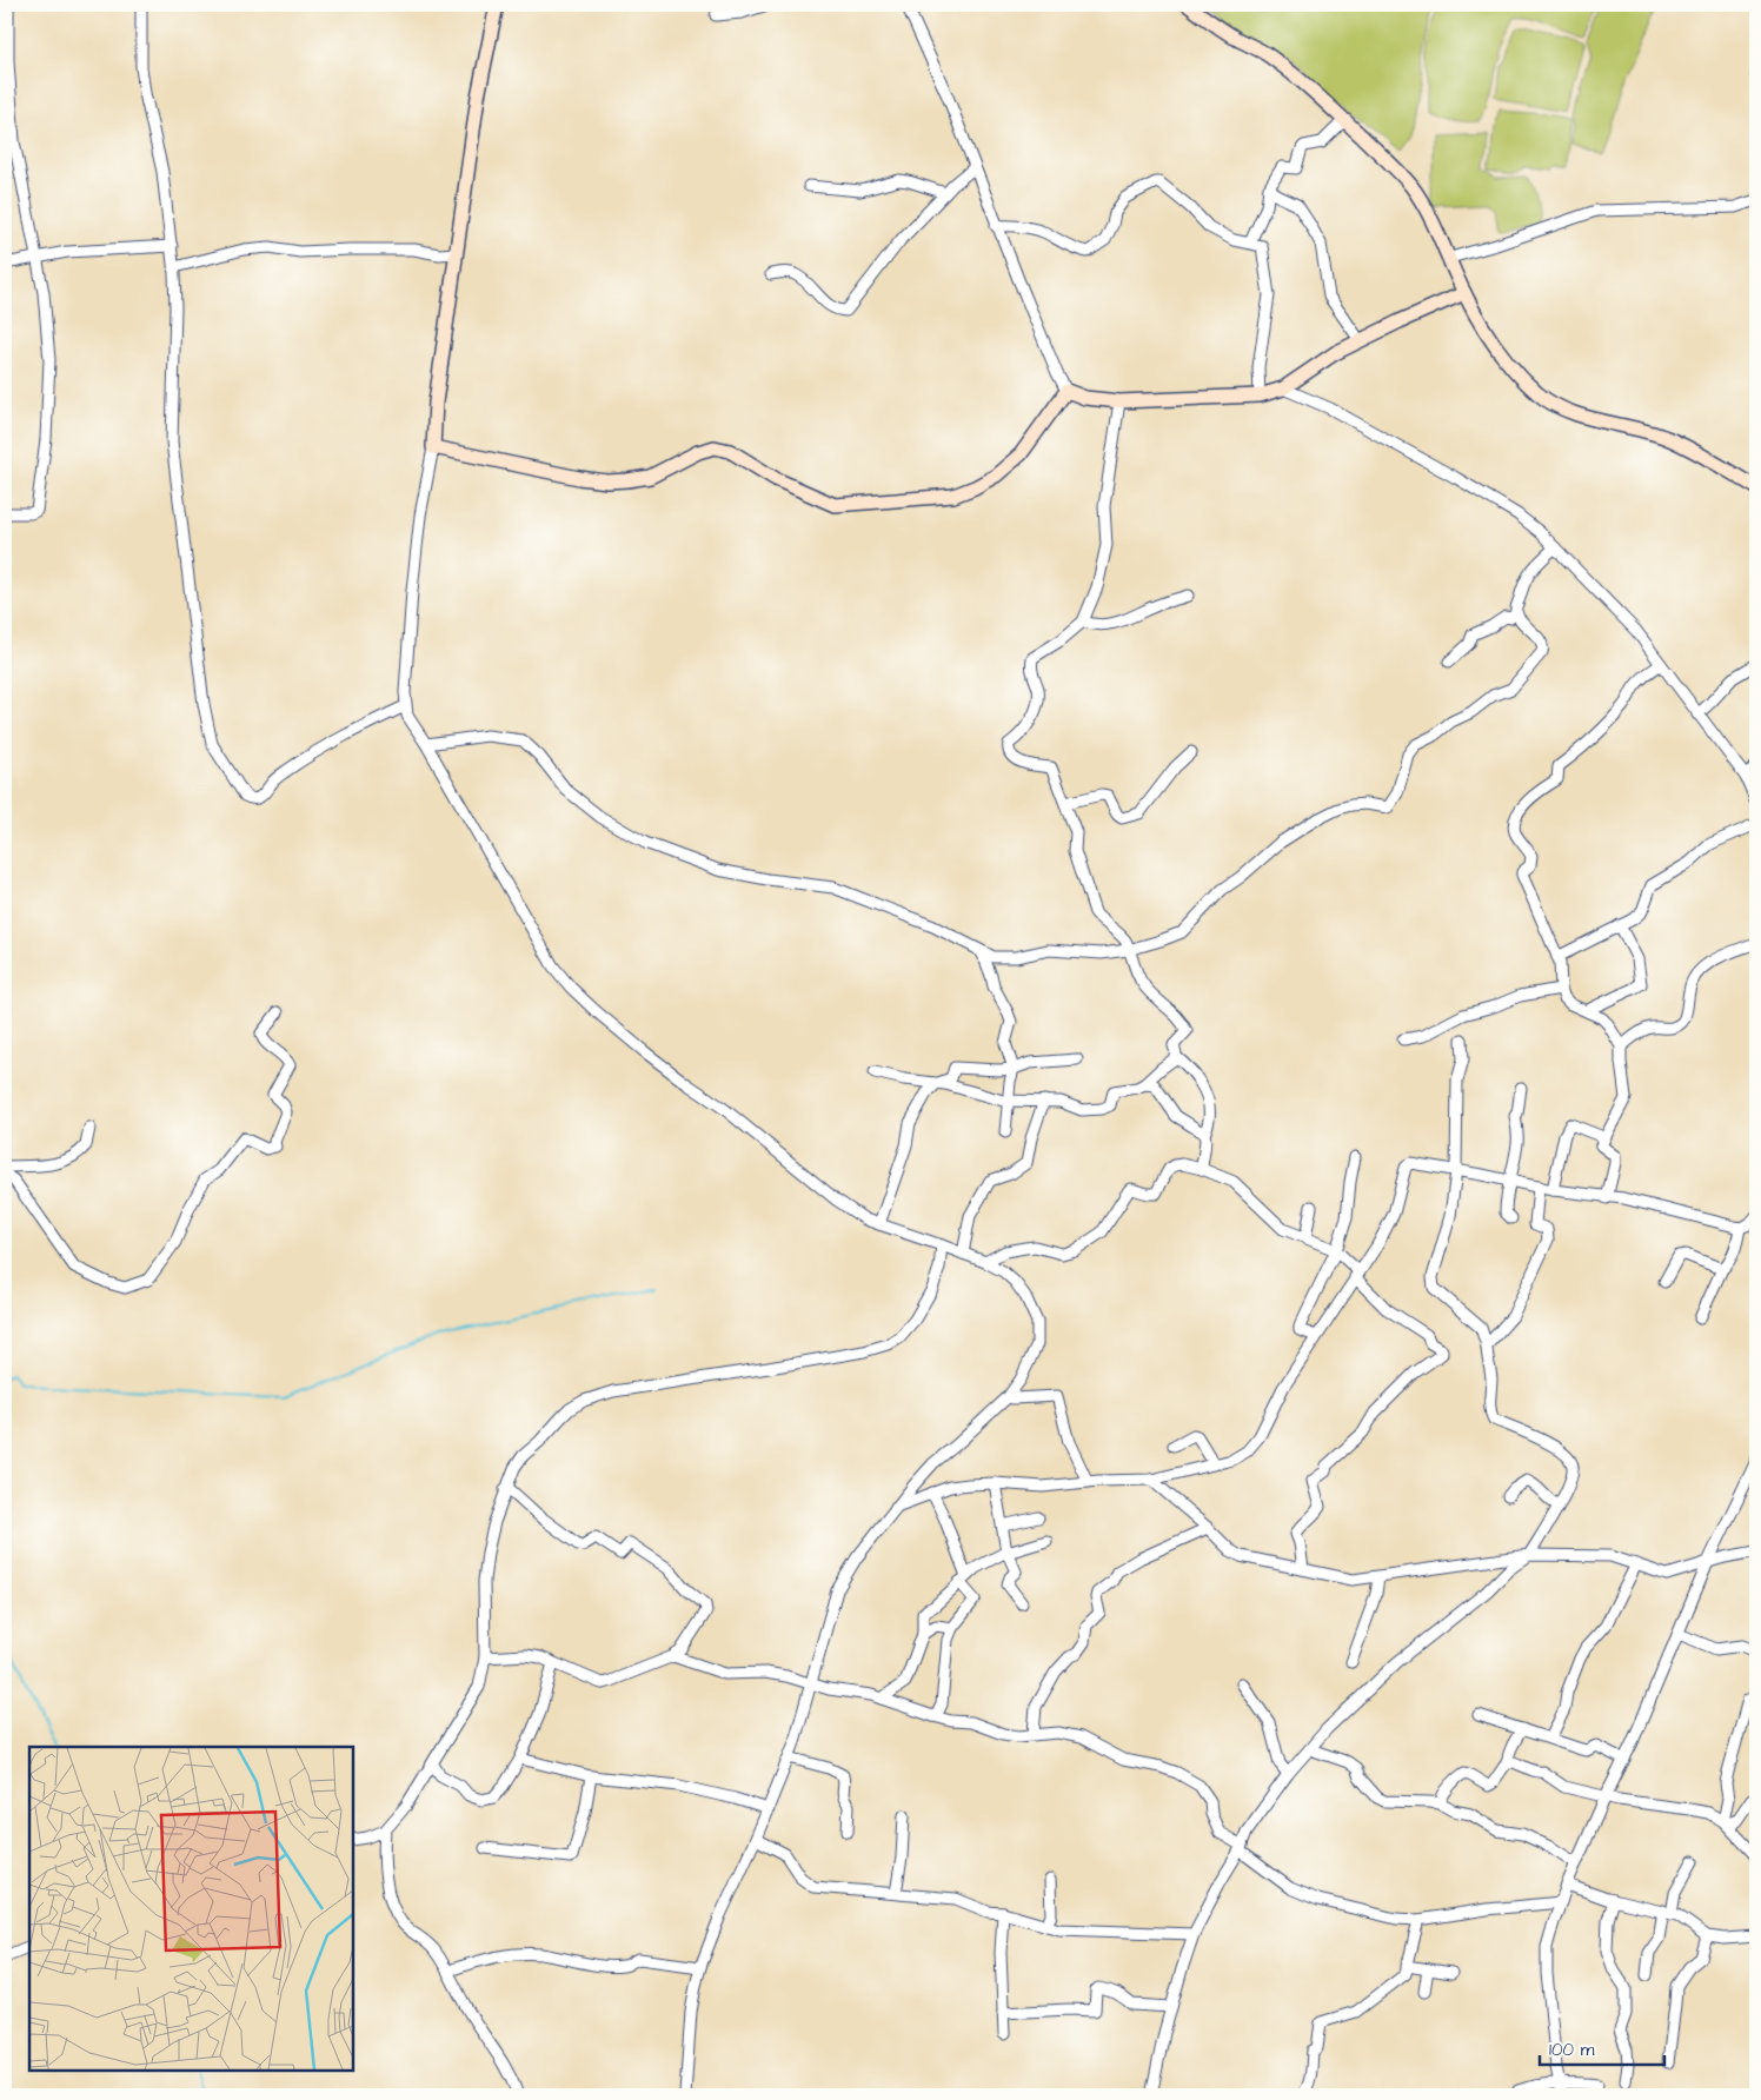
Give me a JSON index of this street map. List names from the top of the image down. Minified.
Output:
{"scale_bar":"100 m"}
